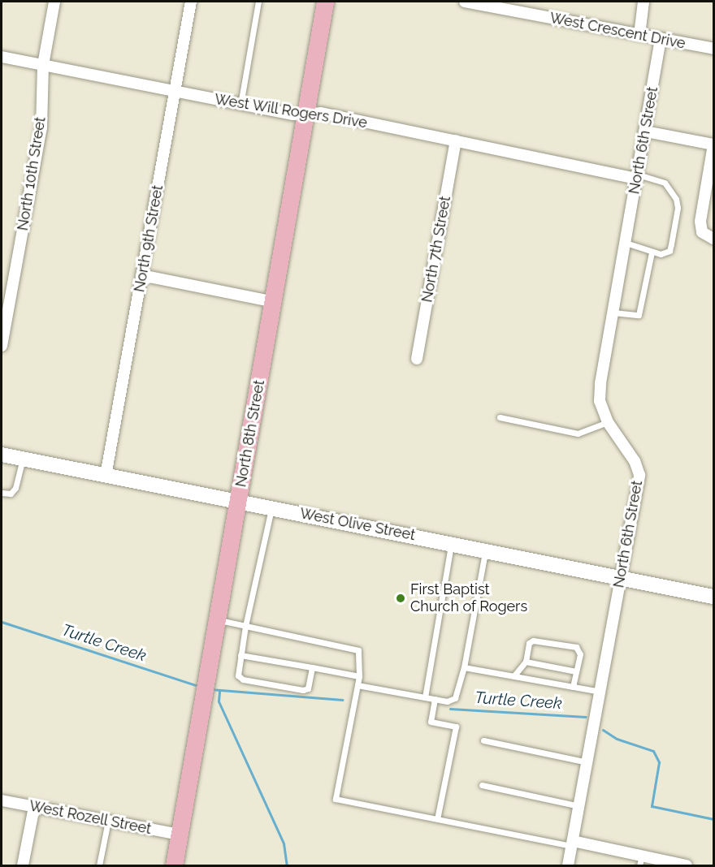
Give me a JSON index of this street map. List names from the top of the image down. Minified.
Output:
{"streets":{"main road":["North 8th Street","West Olive Street"],"street":["West Crescent Drive","West Will Rogers Drive","North 6th Street","North 10th Street","North 9th Street","North 7th Street","West Rozell Street"]},"crossings":[["West Crescent Drive","North 6th Street"],["West Will Rogers Drive","North 6th Street"],["West Will Rogers Drive","North 10th Street"],["West Will Rogers Drive","North 9th Street"],["West Will Rogers Drive","North 7th Street"],["West Will Rogers Drive","North 8th Street"],["North 6th Street","West Olive Street"],["North 9th Street","West Olive Street"],["North 8th Street","West Olive Street"],["North 8th Street","West Rozell Street"]],"water":["Turtle Creek"],"places":["First Baptist Church of Rogers"]}
